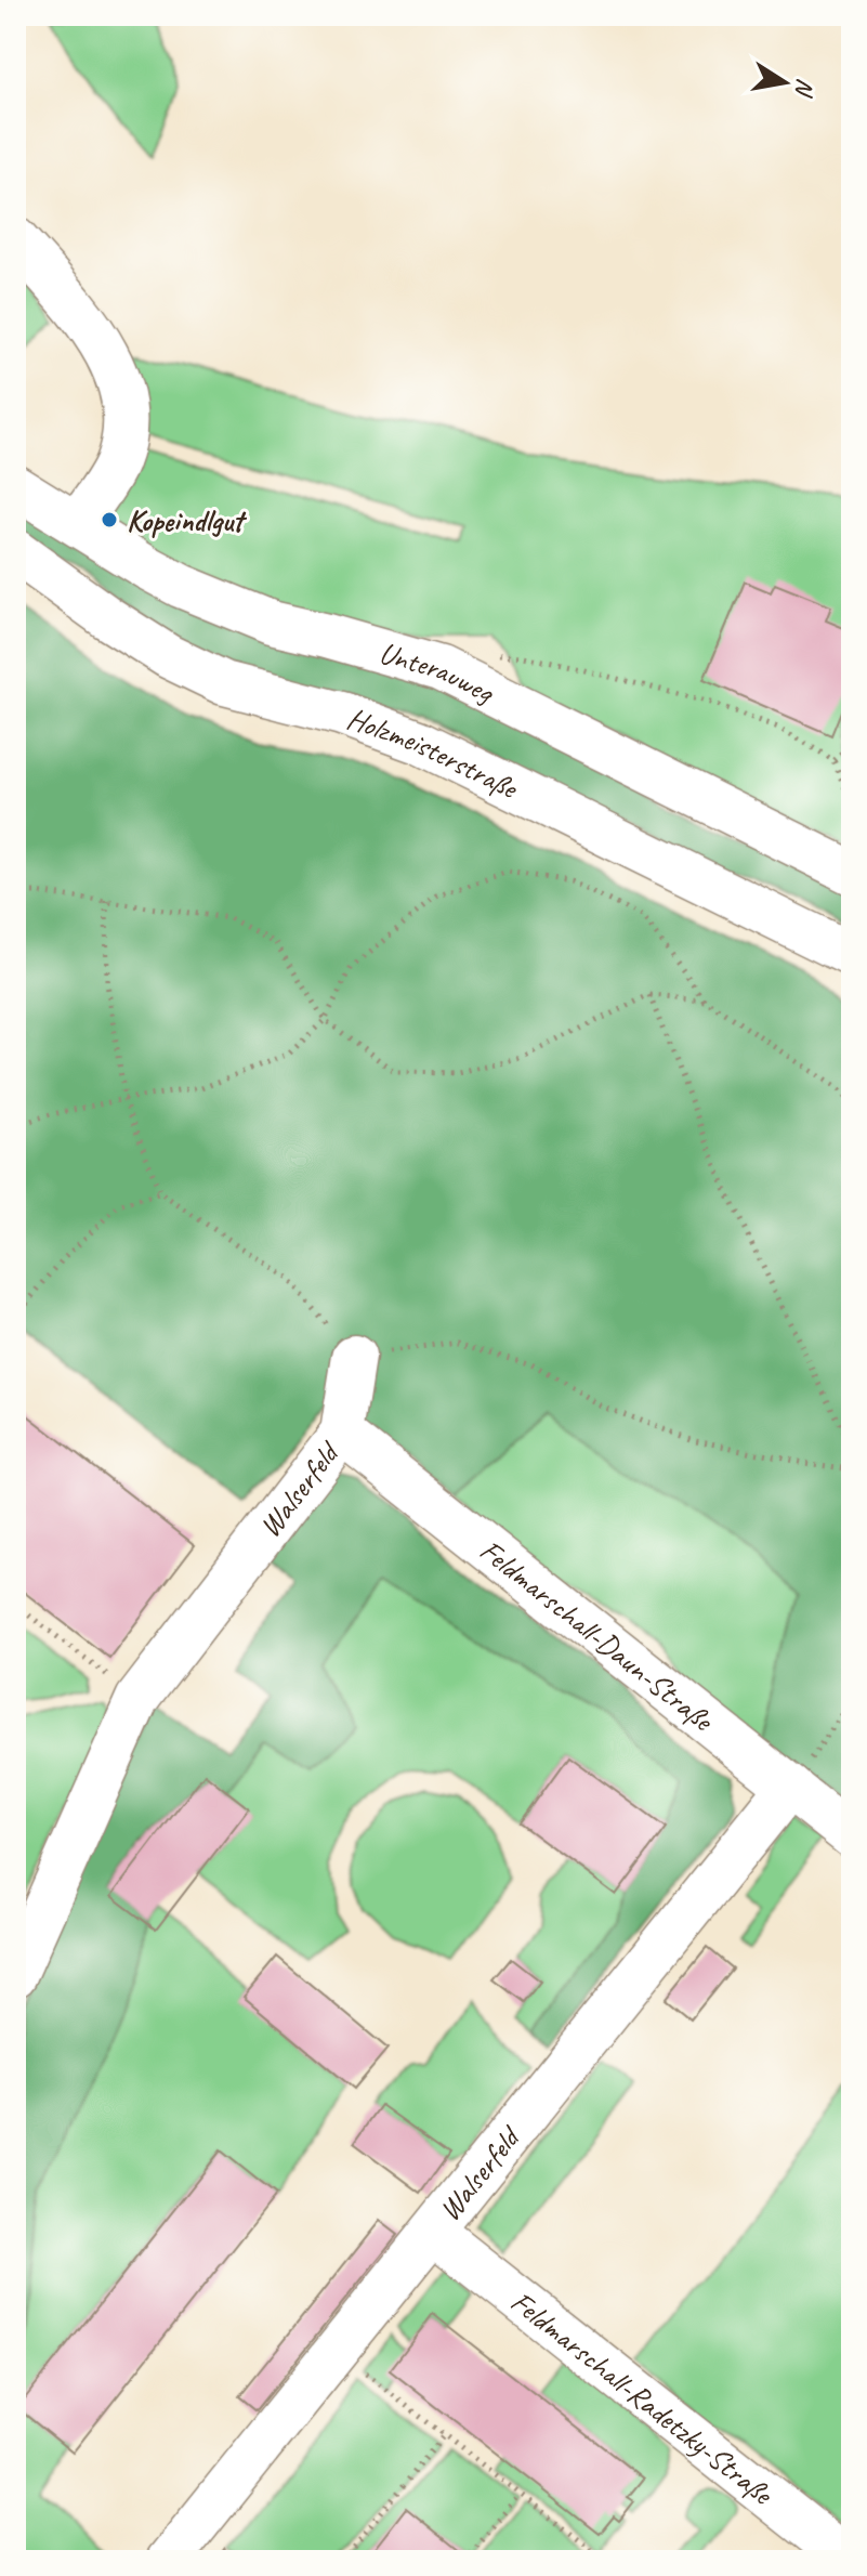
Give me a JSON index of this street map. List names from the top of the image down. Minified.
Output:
{"streets":{"street":["Unterauweg","Holzmeisterstraße","Walserfeld","Feldmarschall-Daun-Straße","Feldmarschall-Radetzky-Straße"]},"crossings":[["Walserfeld","Feldmarschall-Daun-Straße"],["Walserfeld","Feldmarschall-Radetzky-Straße"]],"places":["Kopeindlgut"],"north":"right"}
